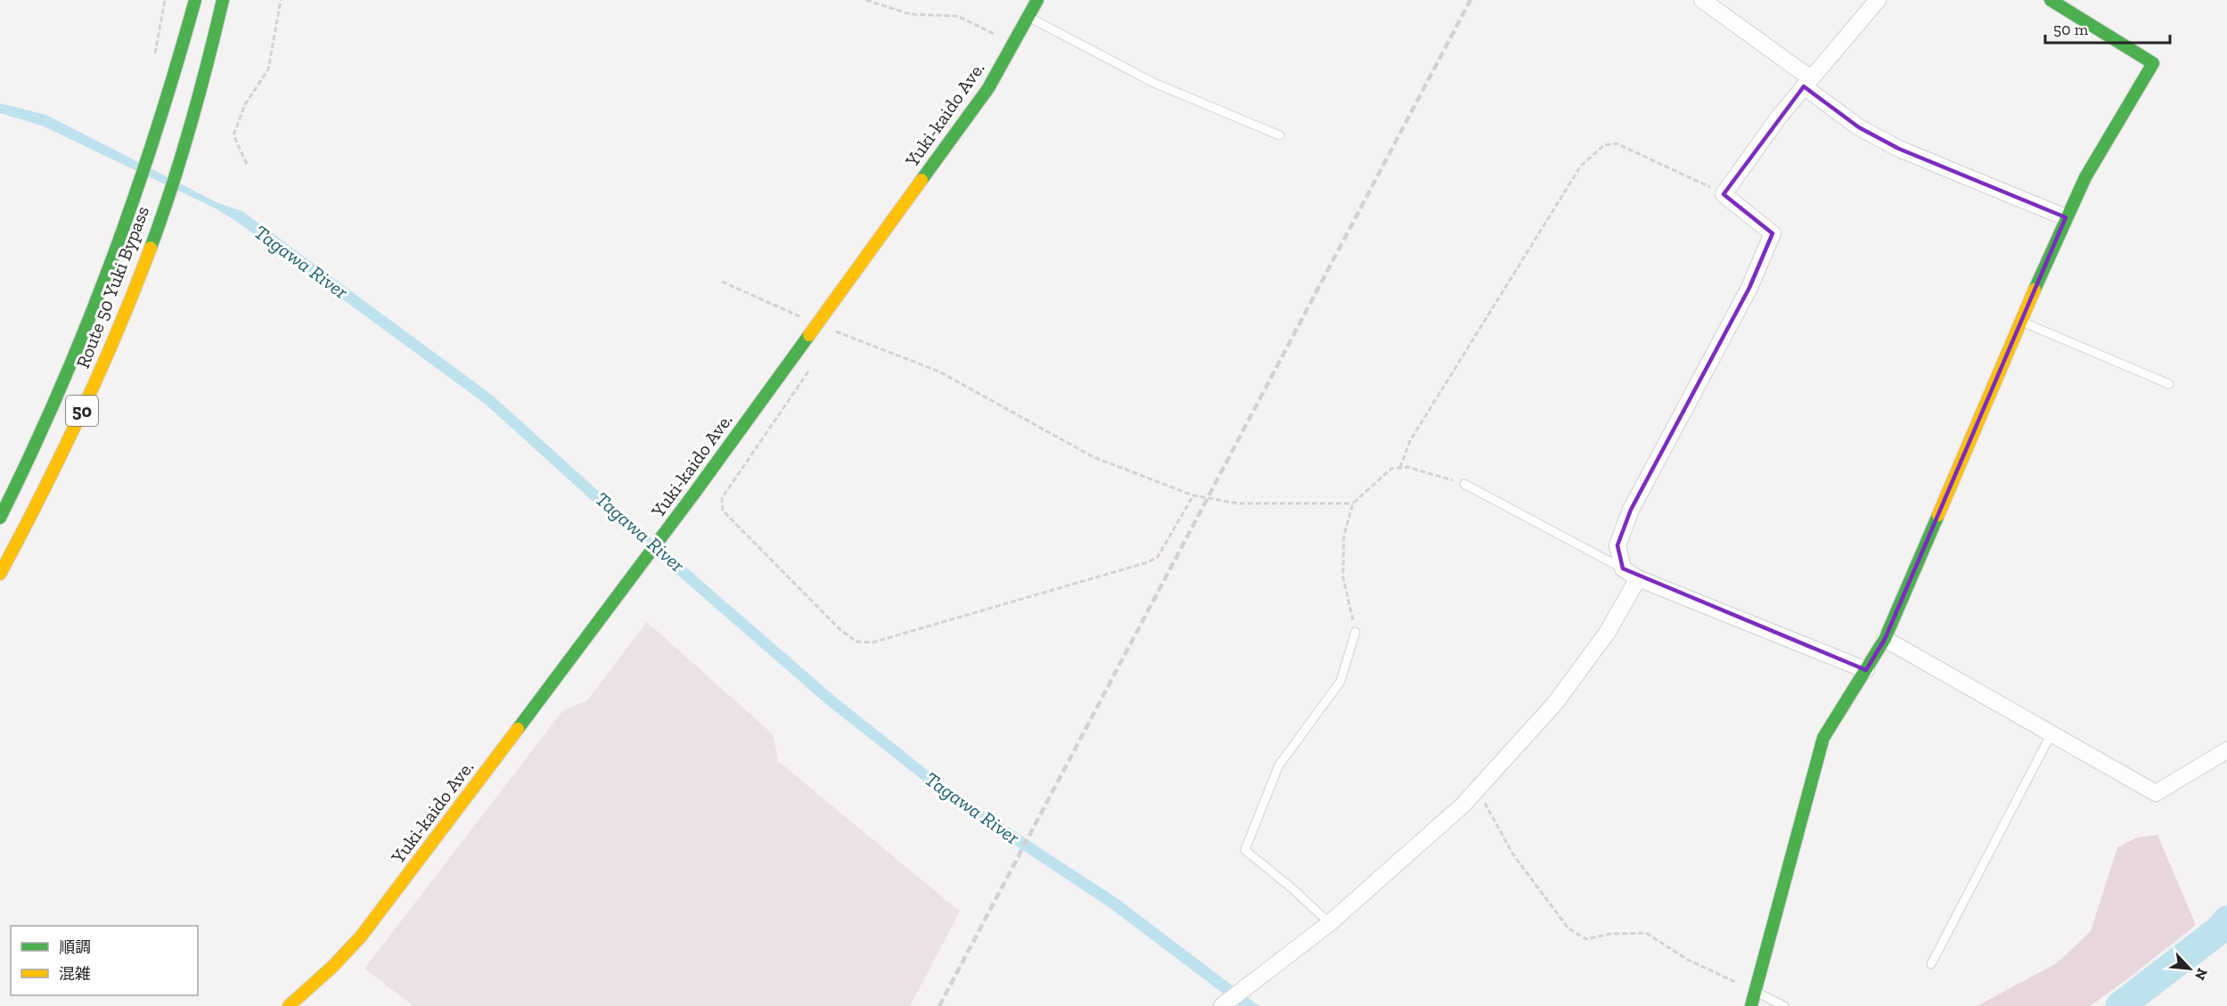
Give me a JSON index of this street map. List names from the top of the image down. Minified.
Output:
{"streets":{"main road":["Yuki-kaido Ave.","Route 50 Yuki Bypass","50"]},"water":["Tagawa River"],"legend":["順調","混雑"],"scale_bar":"50 m","north":"bottom right"}
